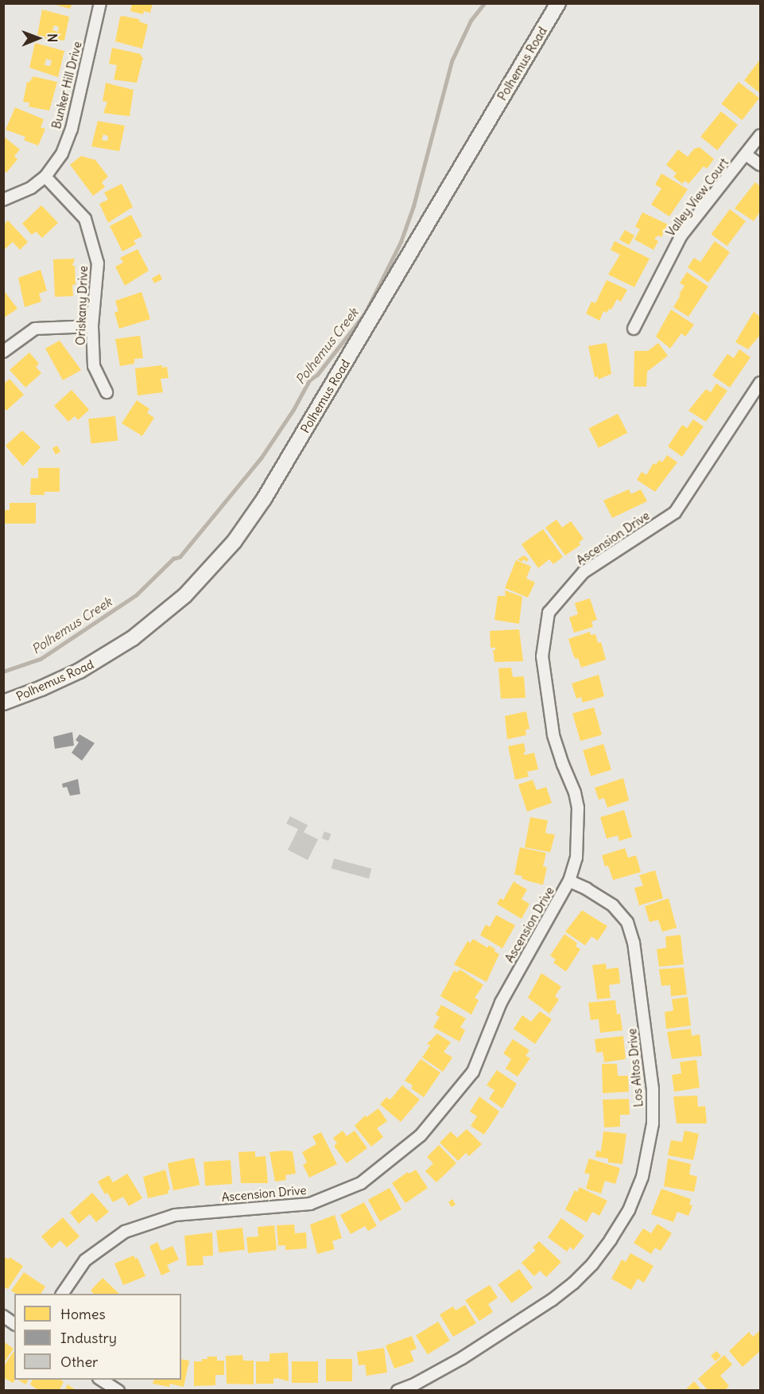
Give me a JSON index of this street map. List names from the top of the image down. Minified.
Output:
{"streets":{"main road":["Polhemus Road"],"street":["Bunker Hill Drive","Valley View Court","Oriskany Drive","Ascension Drive","Los Altos Drive"]},"crossings":[["Bunker Hill Drive","Oriskany Drive"],["Ascension Drive","Los Altos Drive"]],"water":["Polhemus Creek"],"legend":["Homes","Industry","Other"],"north":"right"}
